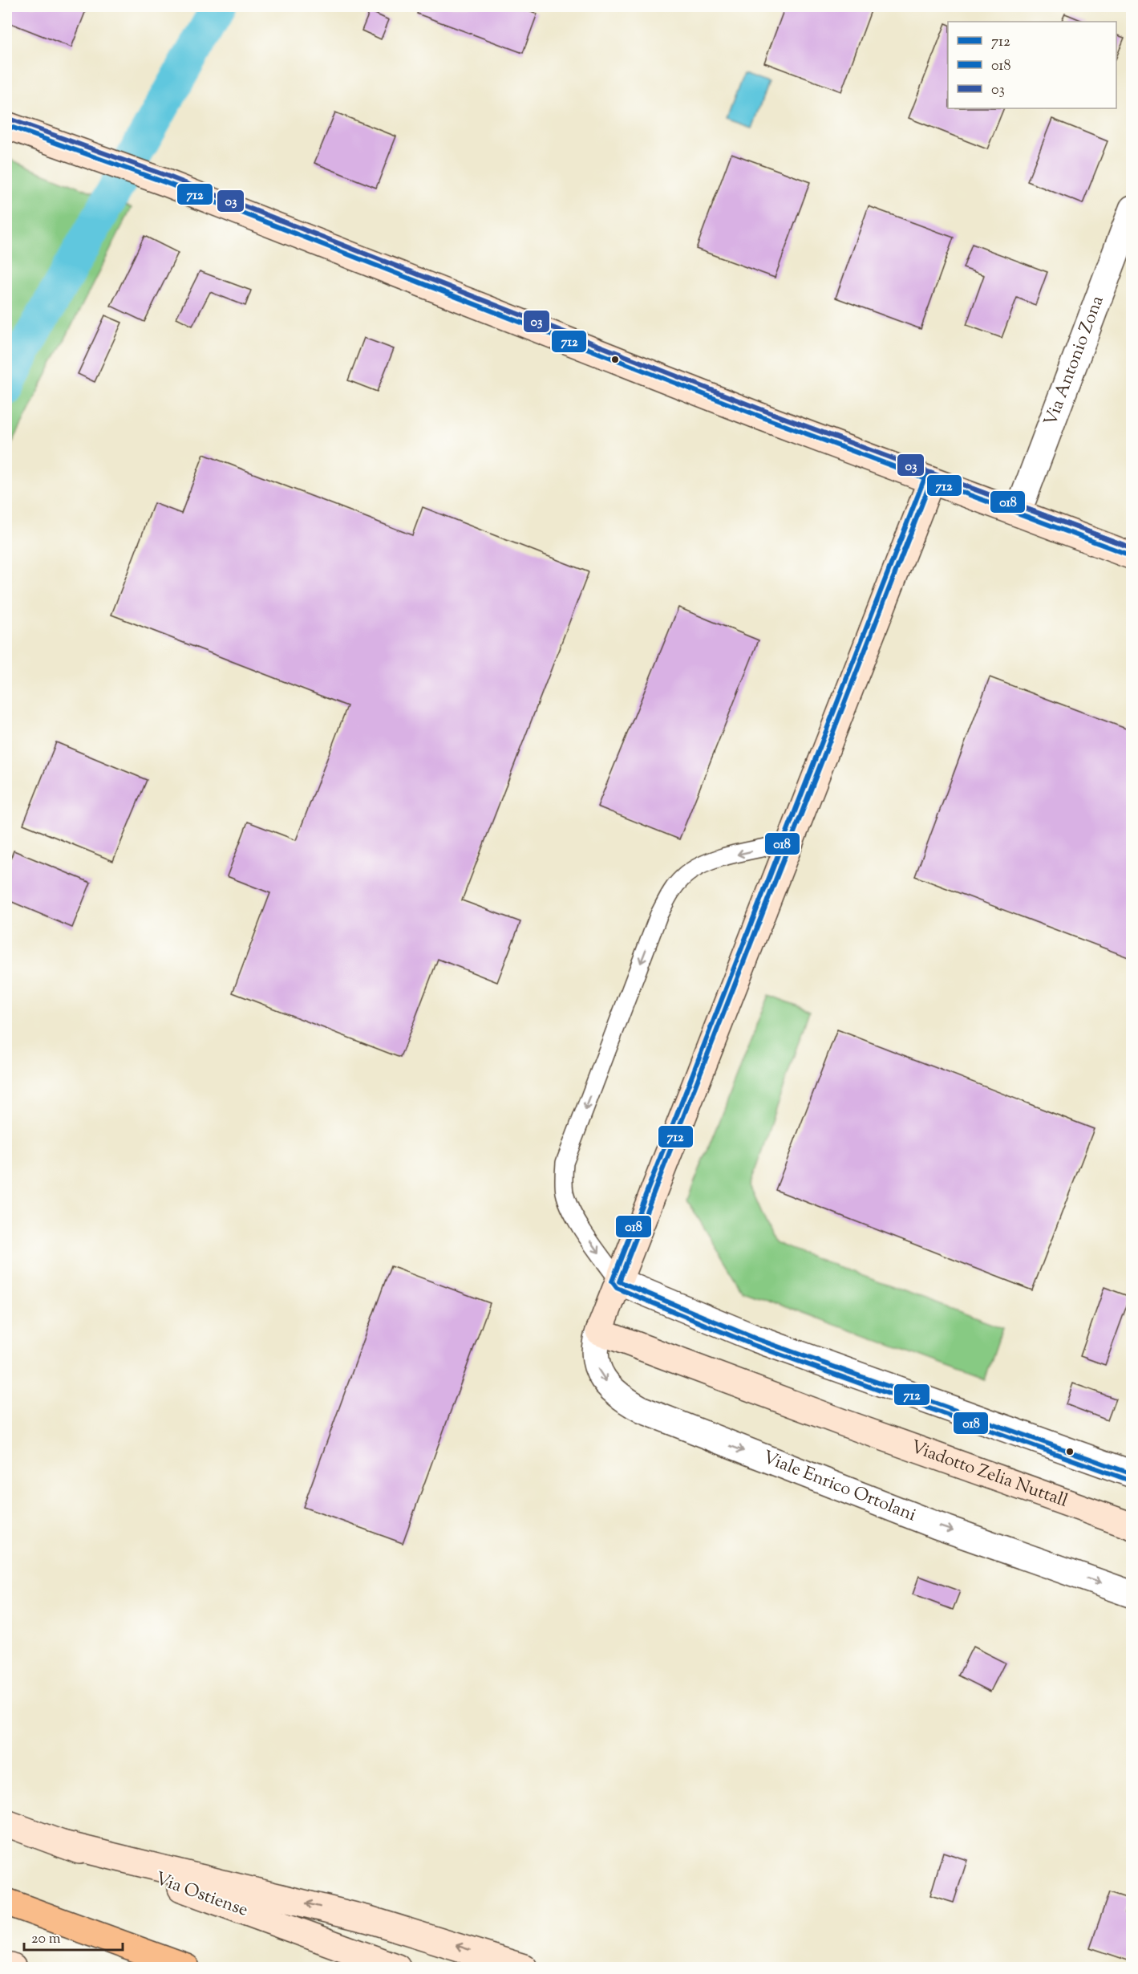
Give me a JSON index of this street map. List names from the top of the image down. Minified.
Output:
{"streets":{"street":["Via Antonio Zona","Viadotto Zelia Nuttall","Viale Enrico Ortolani","Via Ostiense"]},"crossings":[["Viadotto Zelia Nuttall","Viale Enrico Ortolani"]],"lines":["transit line 03","transit line 712","transit line 018"],"legend":["712","018","03"],"scale_bar":"20 m"}
